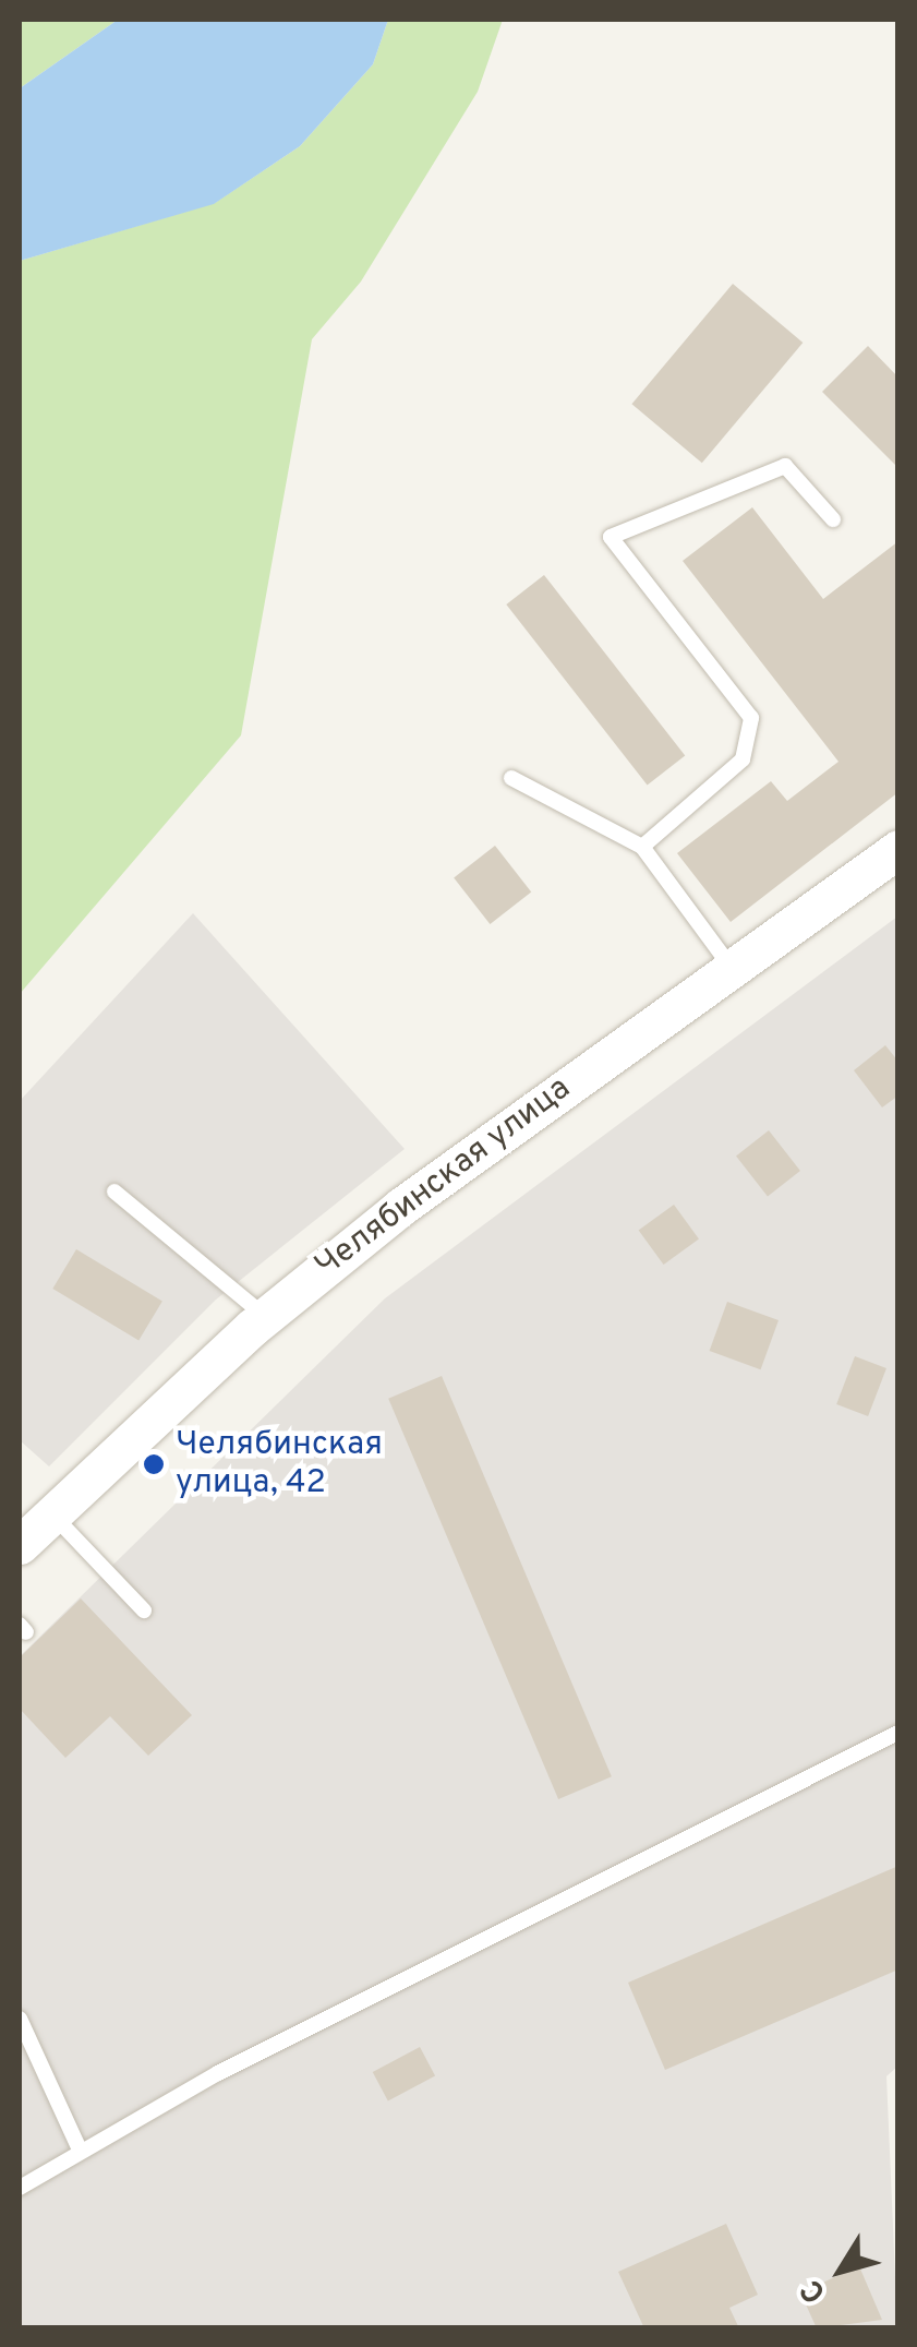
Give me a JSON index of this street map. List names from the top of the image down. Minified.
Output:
{"streets":{"street":["Челябинская улица"]},"places":["Челябинская улица, 42"],"north":"bottom left"}
